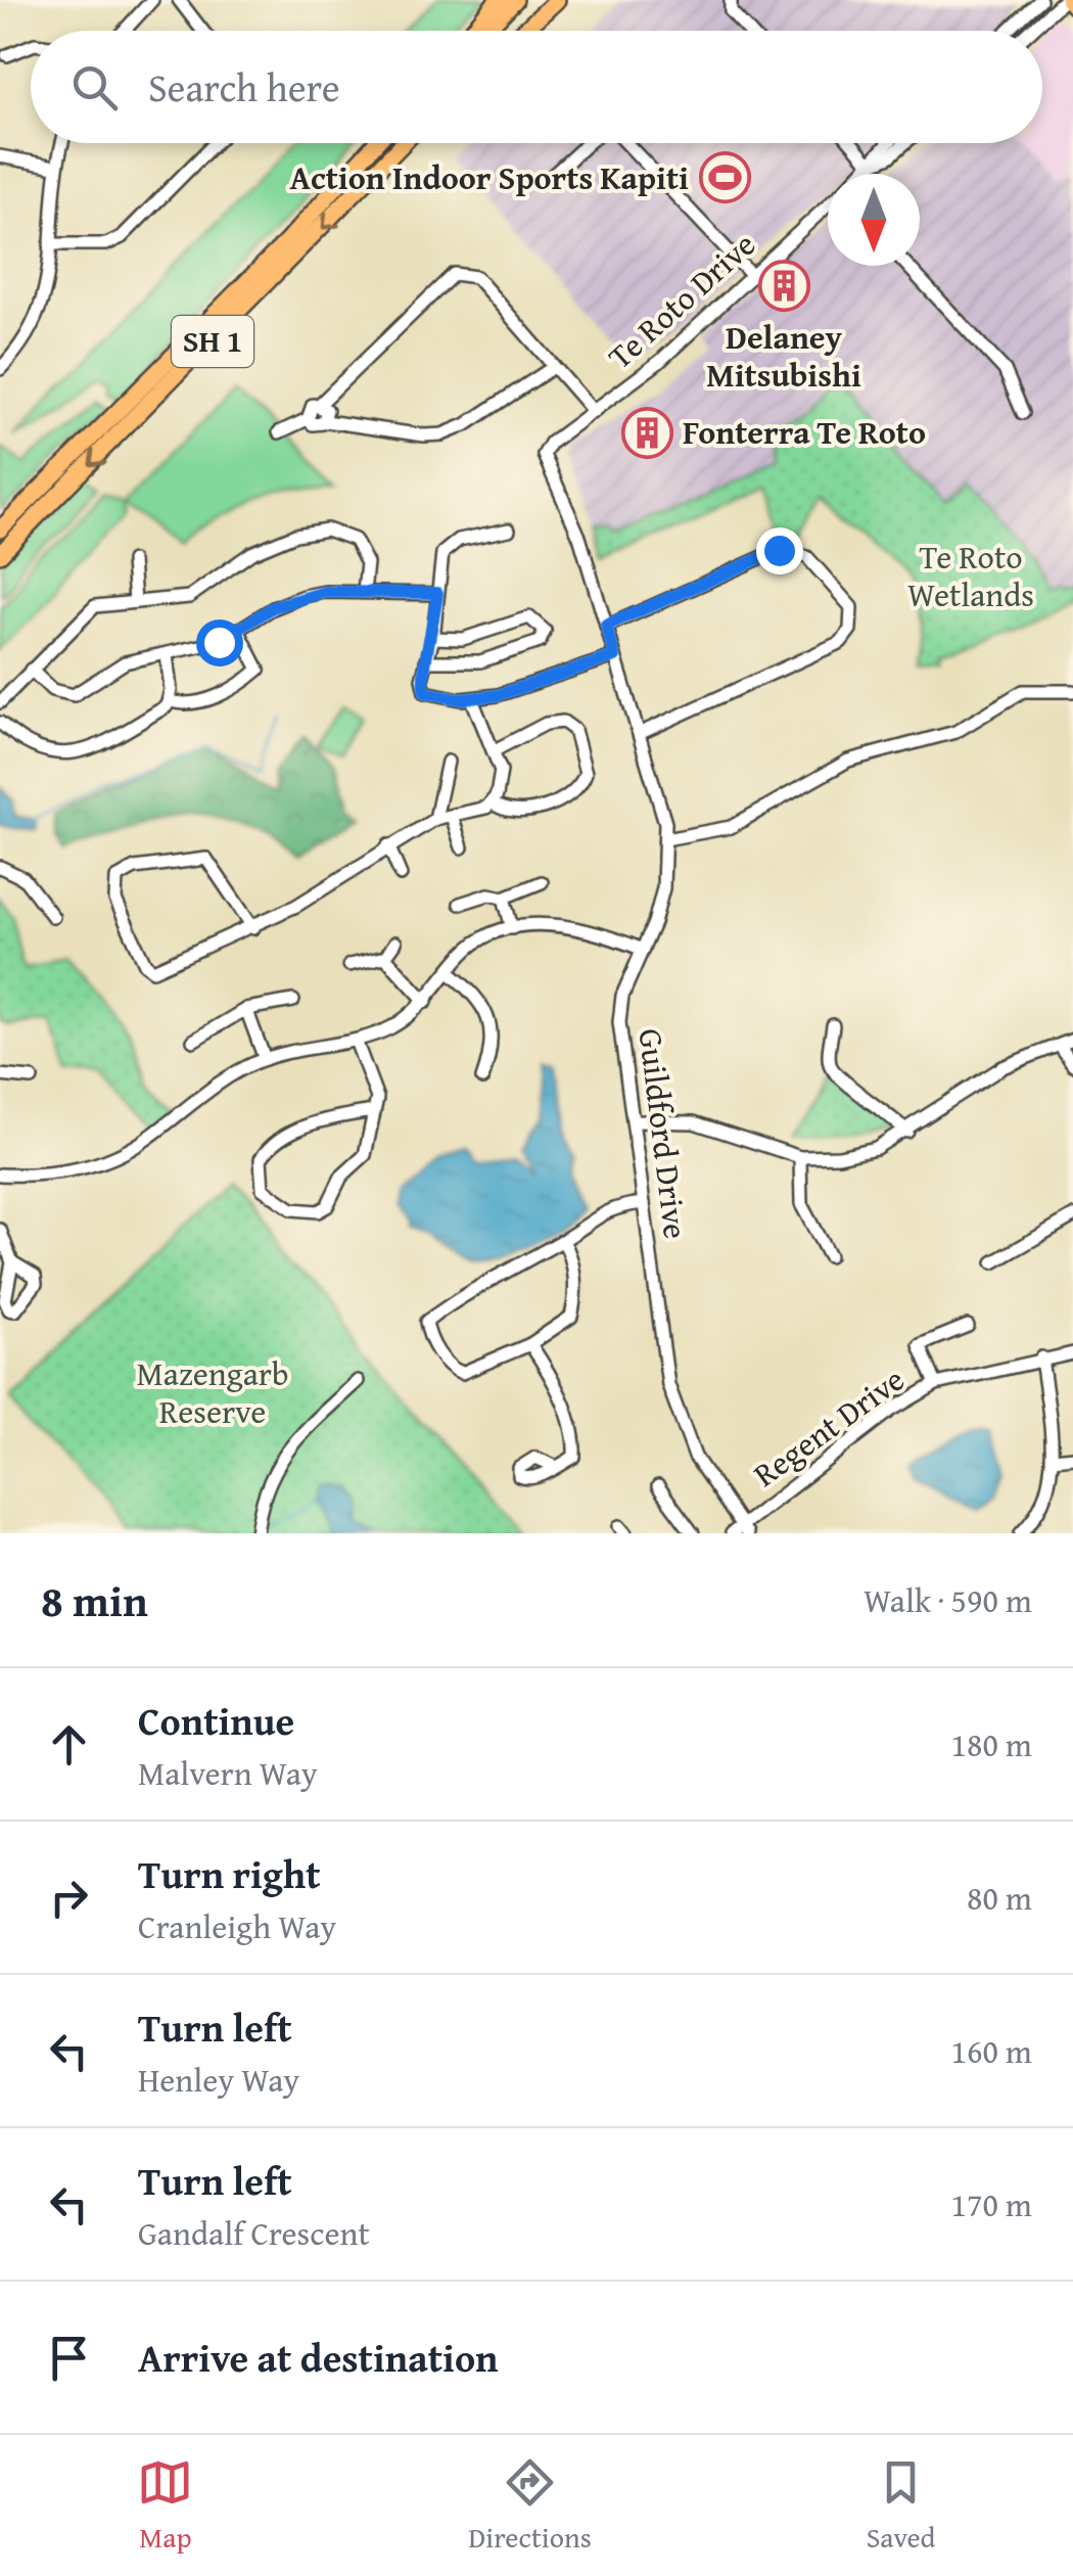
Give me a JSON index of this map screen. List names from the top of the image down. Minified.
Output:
{"streets":{"highway":["SH 1"],"street":["Te Roto Drive","Guildford Drive","Regent Drive"]},"crossings":[["Te Roto Drive","Guildford Drive"],["Guildford Drive","Regent Drive"]],"parks":["Te Roto Wetlands","Mazengarb Reserve"],"places":{"sports":["Action Indoor Sports Kapiti"],"building":["Delaney Mitsubishi","Fonterra Te Roto"]},"north":"bottom","page":{"search":"Search here","heading":["8 min","Walk · 590 m"],"list":[["Continue","Malvern Way","180 m"],["Turn right","Cranleigh Way","80 m"],["Turn left","Henley Way","160 m"],["Turn left","Gandalf Crescent","170 m"],"Arrive at destination"],"nav":["Map","Directions","Saved"]}}
